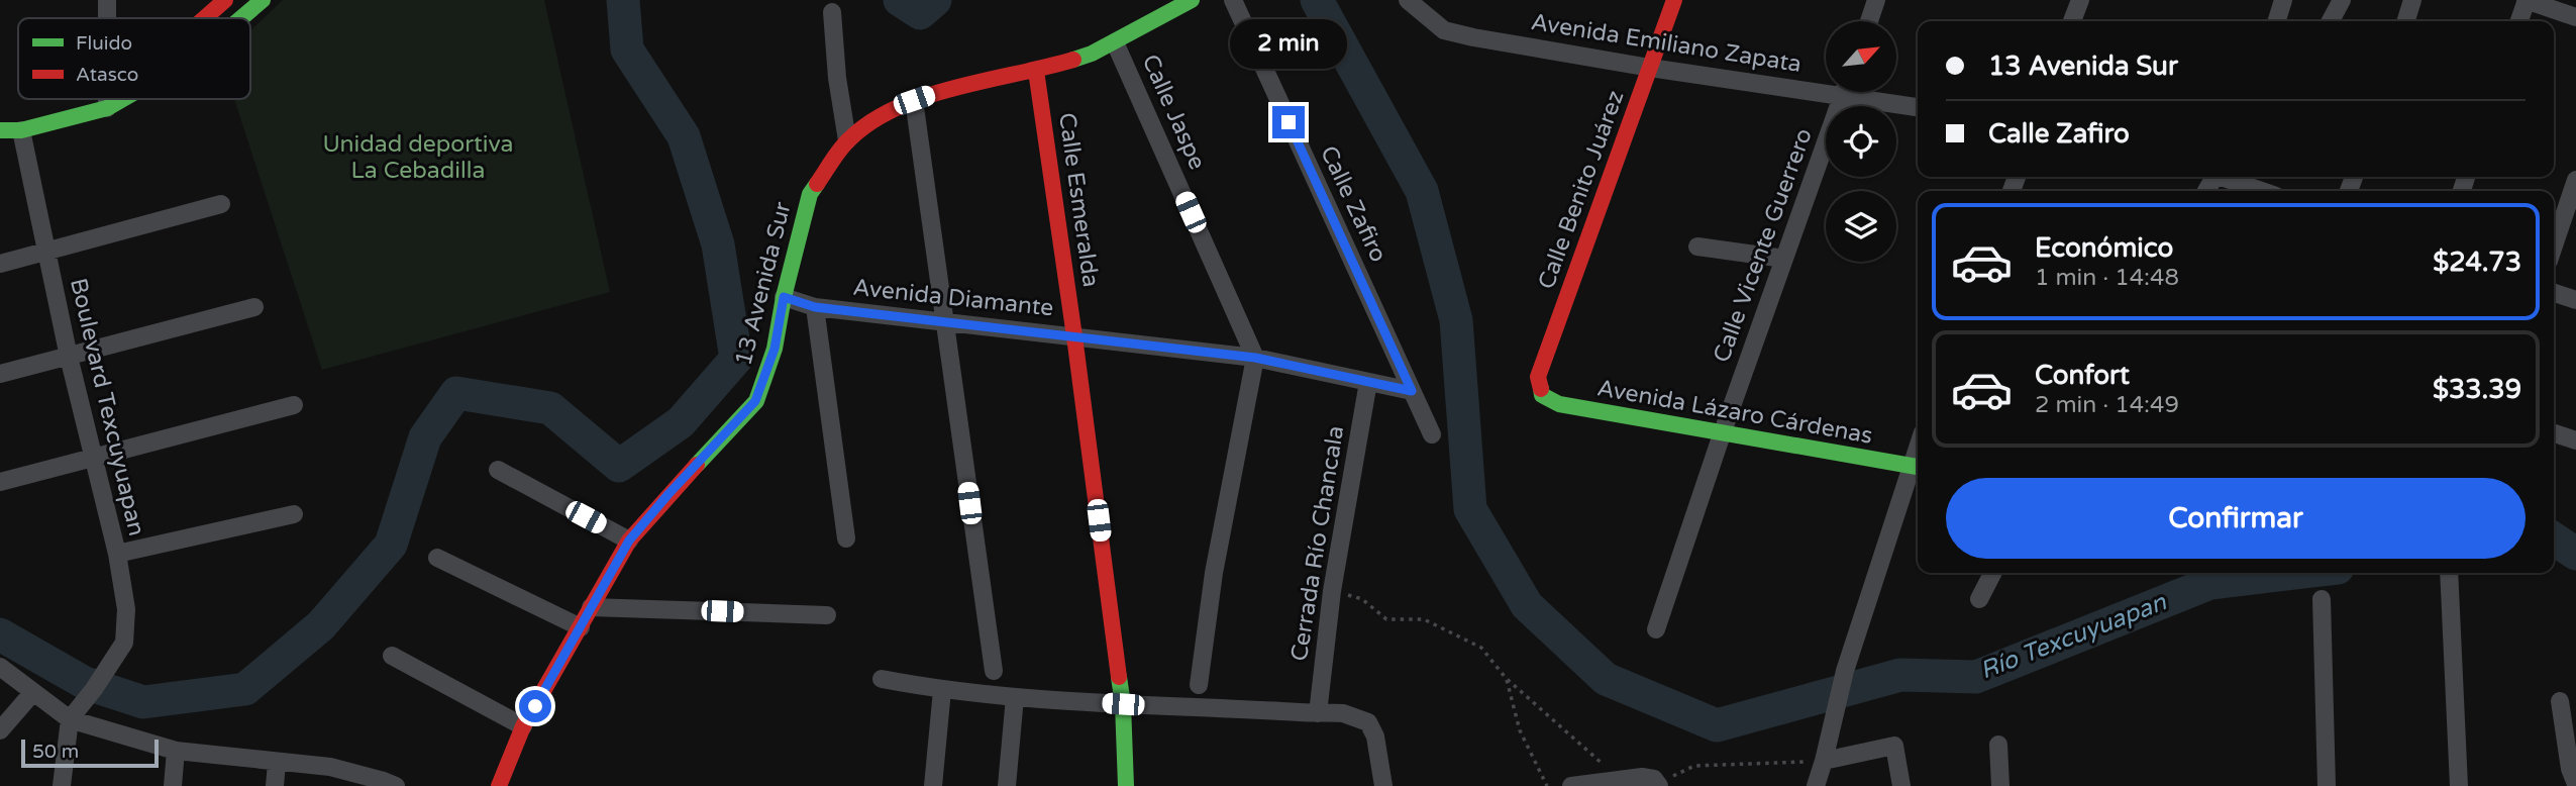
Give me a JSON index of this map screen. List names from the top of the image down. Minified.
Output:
{"streets":{"street":["Avenida Emiliano Zapata","Calle Jaspe","Calle Benito Juárez","Calle Esmeralda","Calle Zafiro","Calle Vicente Guerrero","13 Avenida Sur","Avenida Diamante","Boulevard Texcuyuapan","Avenida Lázaro Cárdenas","Cerrada Río Chancala"]},"crossings":[["Avenida Emiliano Zapata","Calle Benito Juárez"],["Calle Jaspe","13 Avenida Sur"],["Calle Jaspe","Avenida Diamante"],["Calle Benito Juárez","Avenida Lázaro Cárdenas"],["Calle Esmeralda","13 Avenida Sur"],["Calle Esmeralda","Avenida Diamante"],["Calle Zafiro","Avenida Diamante"],["Calle Vicente Guerrero","Avenida Lázaro Cárdenas"],["13 Avenida Sur","Avenida Diamante"],["Avenida Diamante","Cerrada Río Chancala"]],"water":["Río Texcuyuapan"],"parks":["Unidad deportiva La Cebadilla"],"legend":["Fluido","Atasco"],"scale_bar":"50 m","north":"top right","page":{"bubble":"2 min","banner":["13 Avenida Sur","Calle Zafiro"],"list":[{"name":"Económico","note":"1 min · 14:48","value":"$24.73"},{"name":"Confort","note":"2 min · 14:49","value":"$33.39"}],"buttons":"Confirmar","scale":"50 m"}}
